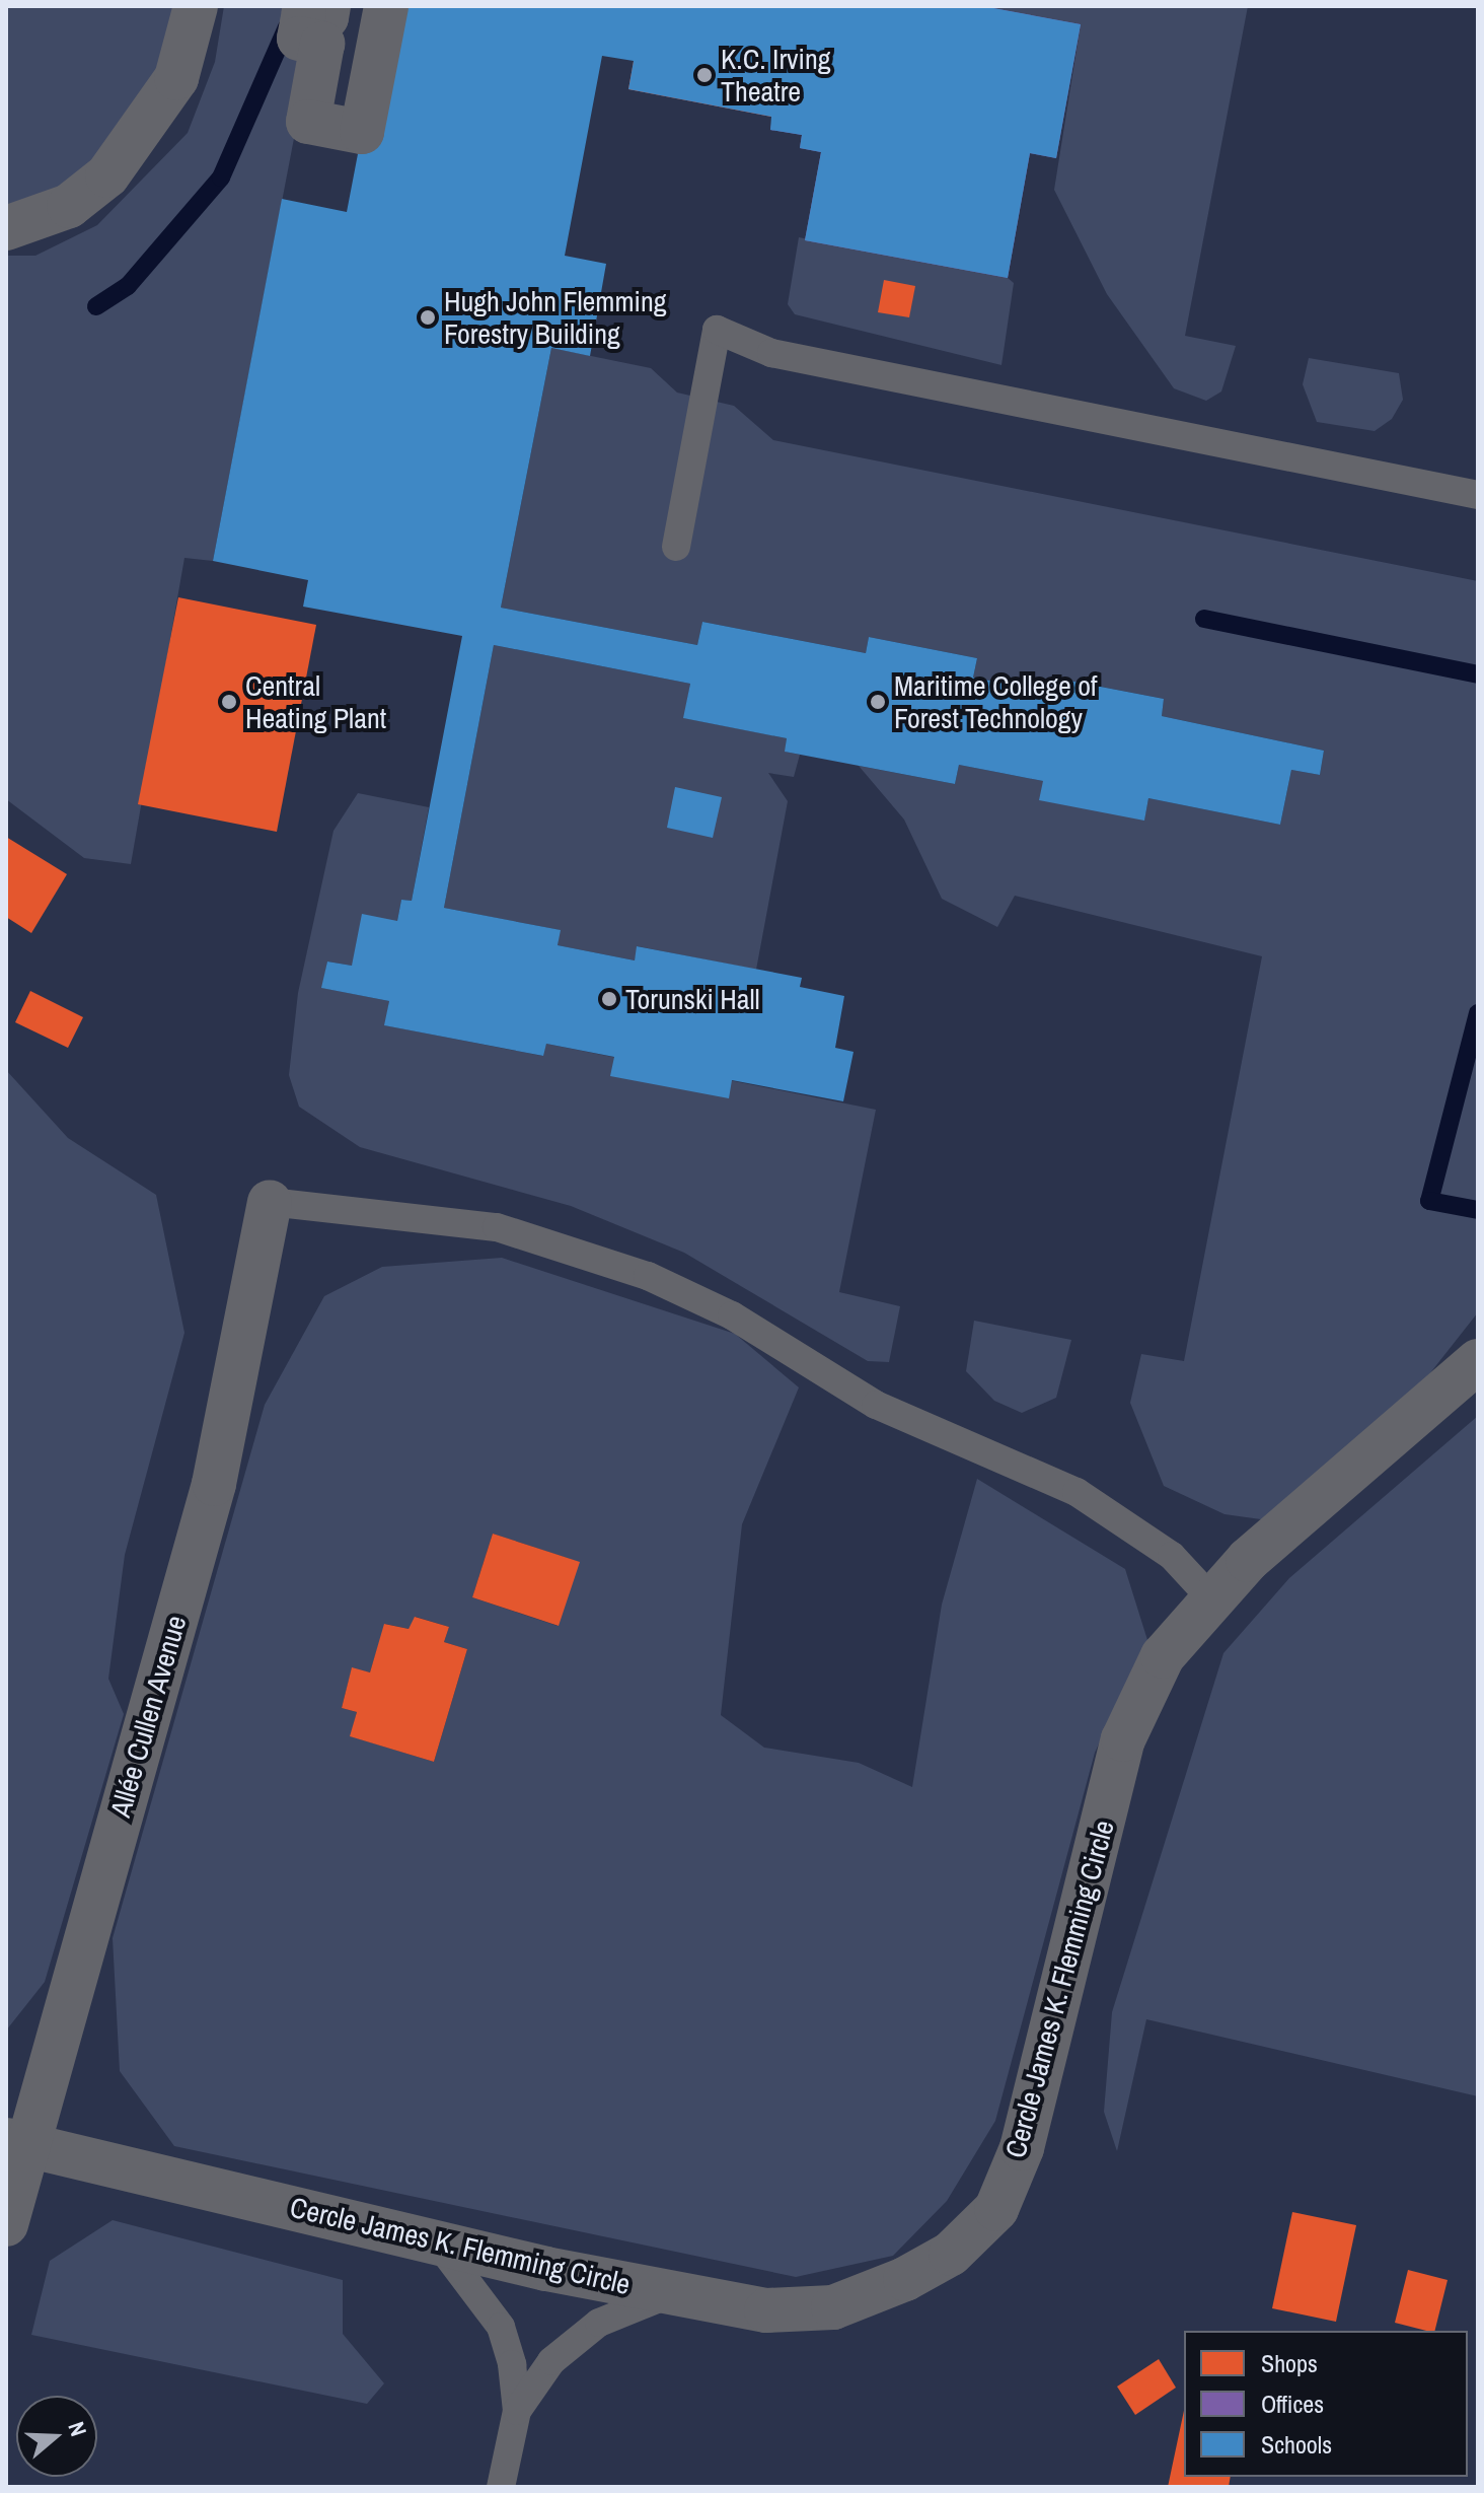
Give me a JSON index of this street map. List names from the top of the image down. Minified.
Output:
{"streets":{"street":["Allée Cullen Avenue","Cercle James K. Flemming Circle"]},"crossings":[["Allée Cullen Avenue","Cercle James K. Flemming Circle"]],"places":["K.C. Irving Theatre","Hugh John Flemming Forestry Building","Central Heating Plant","Maritime College of Forest Technology","Torunski Hall"],"legend":["Shops","Offices","Schools"],"north":"right"}
